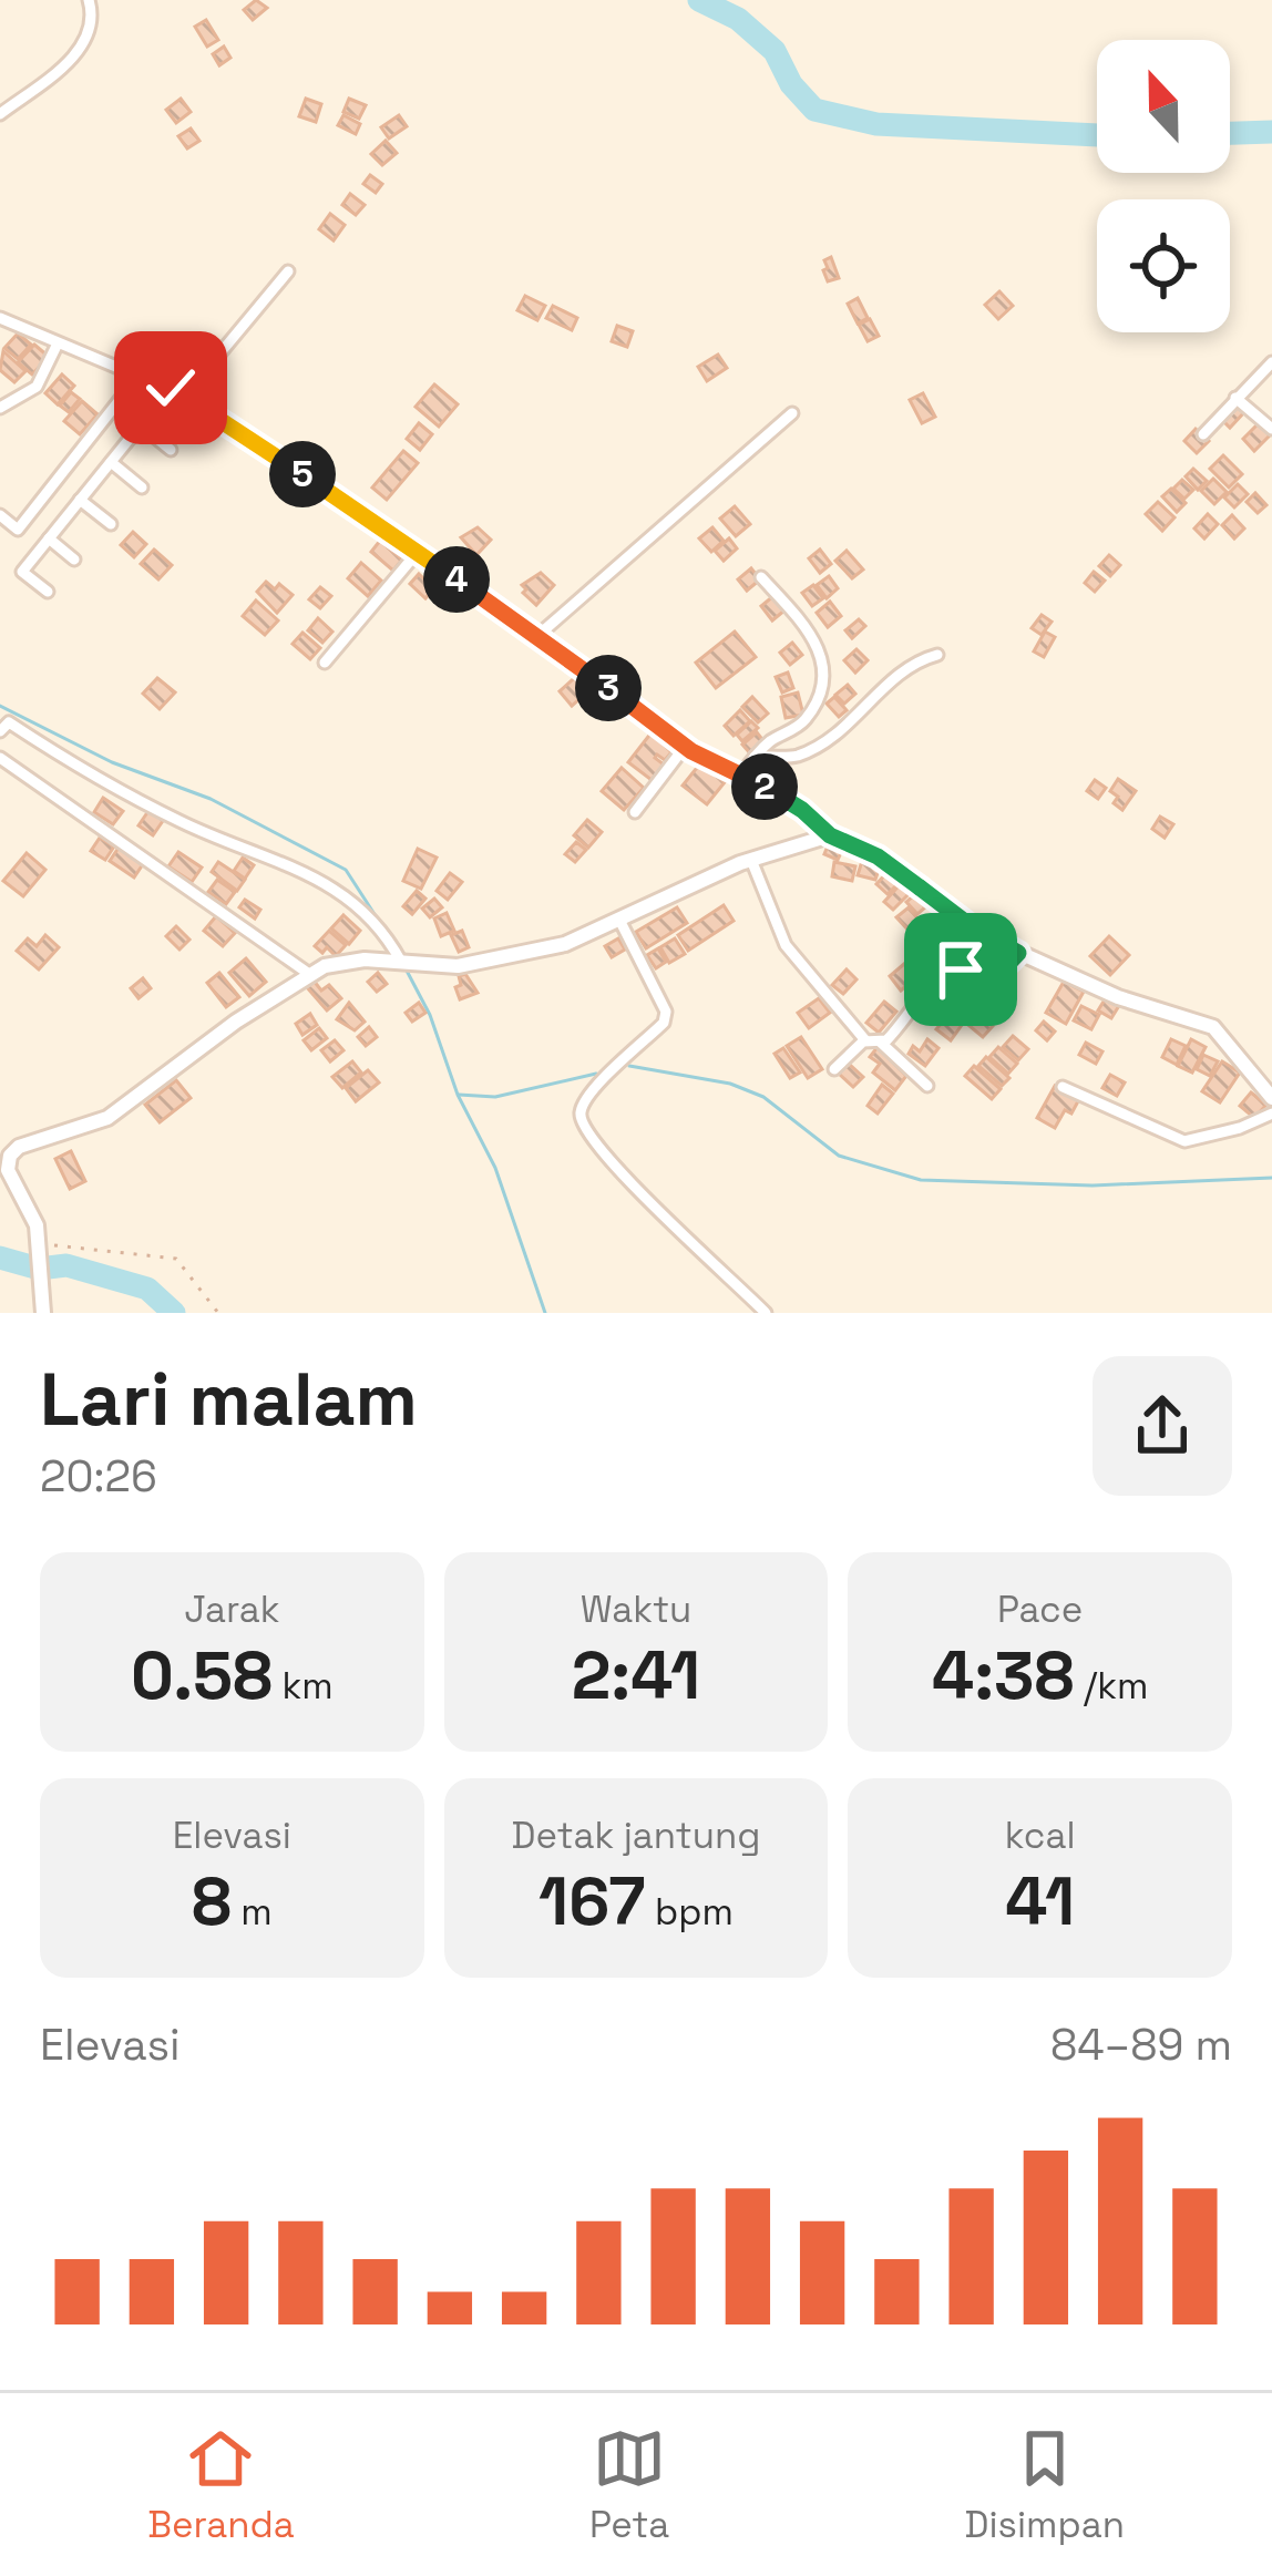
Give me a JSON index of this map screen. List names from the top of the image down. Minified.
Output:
{"north":"top","page":{"pins":["5","4","3","2"],"heading":["Lari malam","20:26"],"stats":[["Jarak","0.58 km"],["Waktu","2:41"],["Pace","4:38 /km"],["Elevasi","8 m"],["Detak jantung","167 bpm"],["kcal","41"]],"chart":["Elevasi","84–89 m"],"tabs":["Beranda","Peta","Disimpan"]}}
